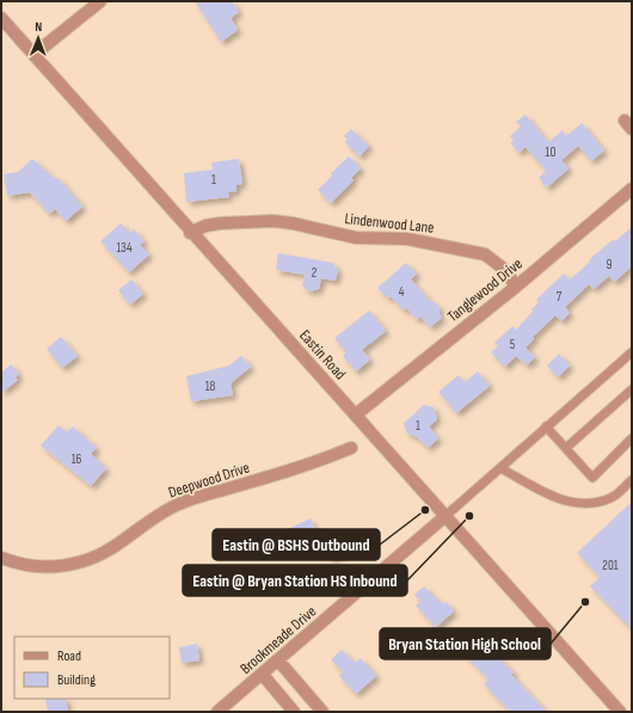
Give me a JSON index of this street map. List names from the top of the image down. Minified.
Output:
{"streets":{"street":["Lindenwood Lane","Tanglewood Drive","Eastin Road","Deepwood Drive","Brookmeade Drive"]},"crossings":[["Lindenwood Lane","Tanglewood Drive"],["Lindenwood Lane","Eastin Road"],["Tanglewood Drive","Eastin Road"],["Eastin Road","Brookmeade Drive"]],"places":["Eastin @ BSHS Outbound","Eastin @ Bryan Station HS Inbound","Bryan Station High School"],"house_numbers":["10","1","134","9","2","4","7","5","18","1","16","201"],"legend":["Road","Building"],"north":"top"}
